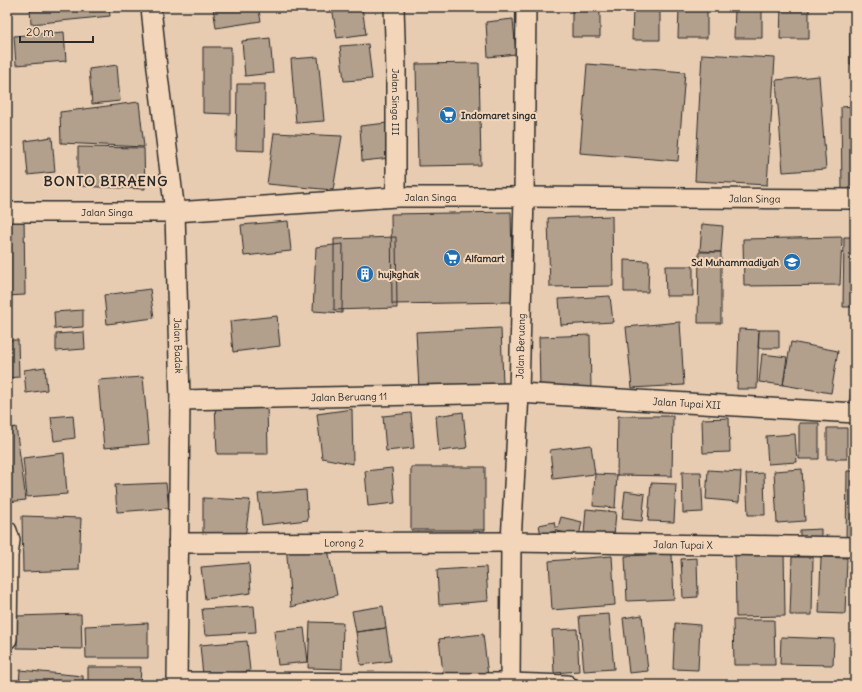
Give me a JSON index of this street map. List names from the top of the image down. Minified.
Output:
{"streets":{"street":["Jalan Singa III","Jalan Singa","Jalan Badak","Jalan Beruang","Jalan Beruang 11","Jalan Tupai XII","Lorong 2","Jalan Tupai X"]},"crossings":[["Jalan Singa III","Jalan Singa"],["Jalan Singa","Jalan Badak"],["Jalan Singa","Jalan Beruang"],["Jalan Badak","Jalan Beruang 11"],["Jalan Badak","Lorong 2"],["Jalan Beruang","Jalan Beruang 11"],["Jalan Beruang","Jalan Tupai XII"],["Jalan Beruang","Lorong 2"],["Jalan Beruang","Jalan Tupai X"],["Jalan Beruang 11","Jalan Tupai XII"],["Lorong 2","Jalan Tupai X"]],"districts":["BONTO BIRAENG"],"places":{"supermarket":["Indomaret singa","Alfamart"],"school or university":["Sd Muhammadiyah"],"building":["hujkghak"]},"scale_bar":"20 m"}
